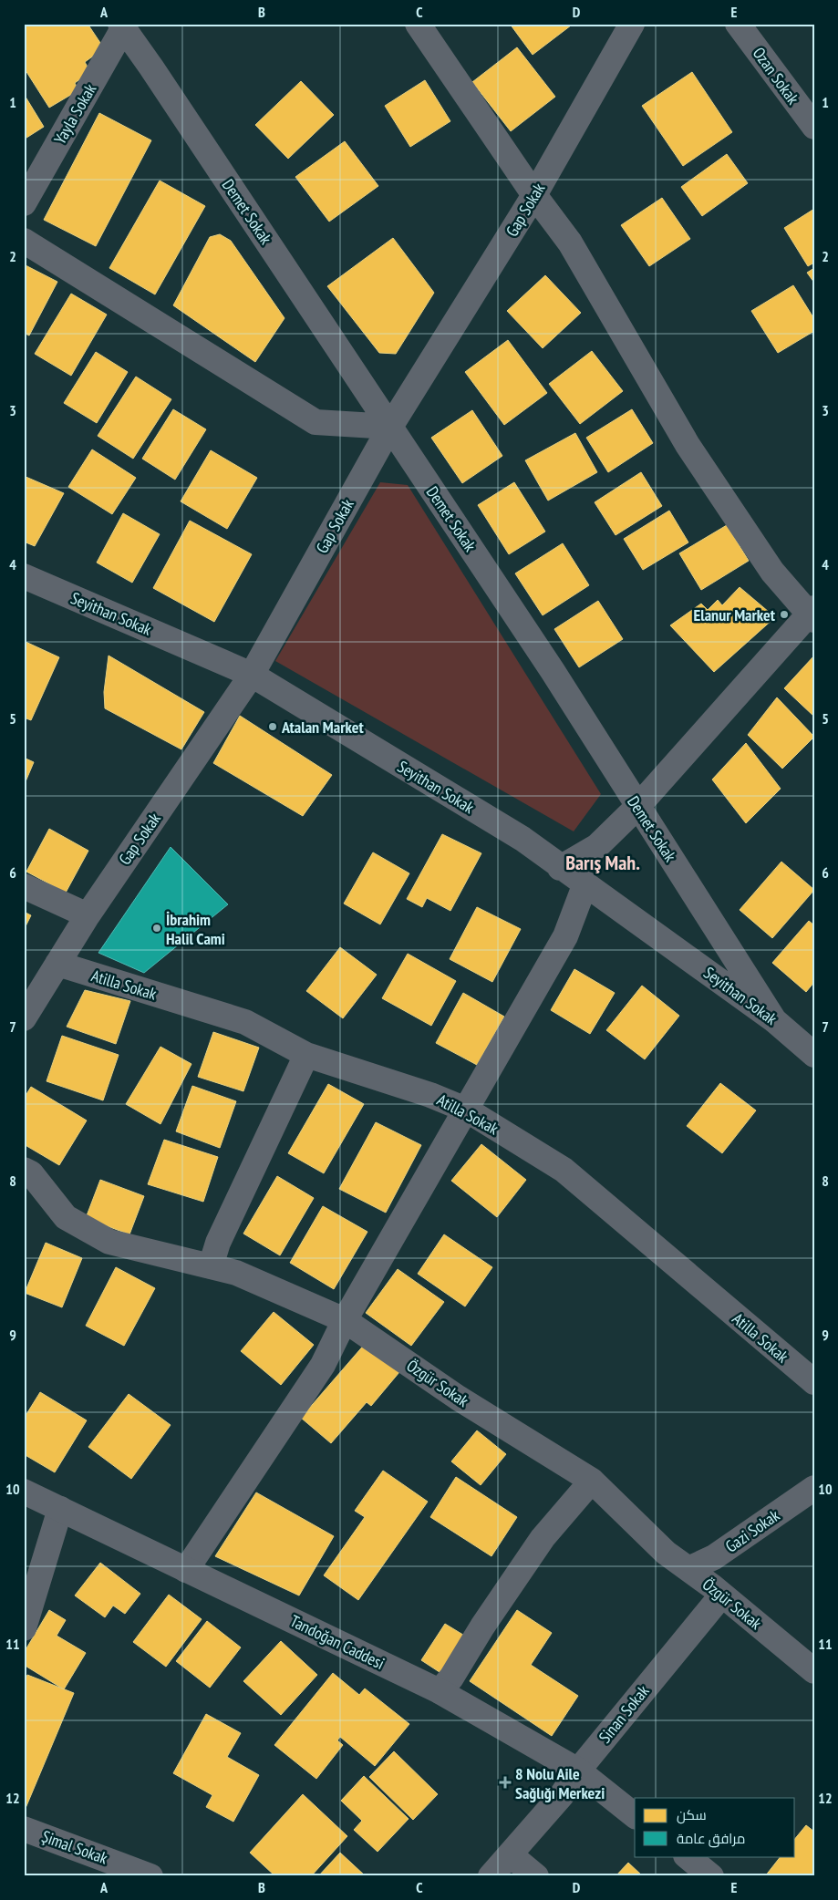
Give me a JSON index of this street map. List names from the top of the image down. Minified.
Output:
{"streets":{"street":["Ozan Sokak","Yayla Sokak","Gap Sokak","Demet Sokak","Seyithan Sokak","Atilla Sokak","Özgür Sokak","Gazi Sokak","Tandoğan Caddesi","Sinan Sokak","Şimal Sokak"]},"crossings":[["Yayla Sokak","Demet Sokak"],["Gap Sokak","Demet Sokak"],["Gap Sokak","Seyithan Sokak"],["Gap Sokak","Atilla Sokak"],["Demet Sokak","Seyithan Sokak"],["Özgür Sokak","Gazi Sokak"],["Özgür Sokak","Sinan Sokak"],["Tandoğan Caddesi","Sinan Sokak"]],"districts":["Barış Mah."],"places":{"other":["Elanur Market","Atalan Market","İbrahim Halil Cami"],"health":["8 Nolu Aile Sağlığı Merkezi"]},"legend":["سكن","مرافق عامة"],"grid":{"columns":["A","B","C","D","E"],"rows":["1","2","3","4","5","6","7","8","9","10","11","12"]}}
